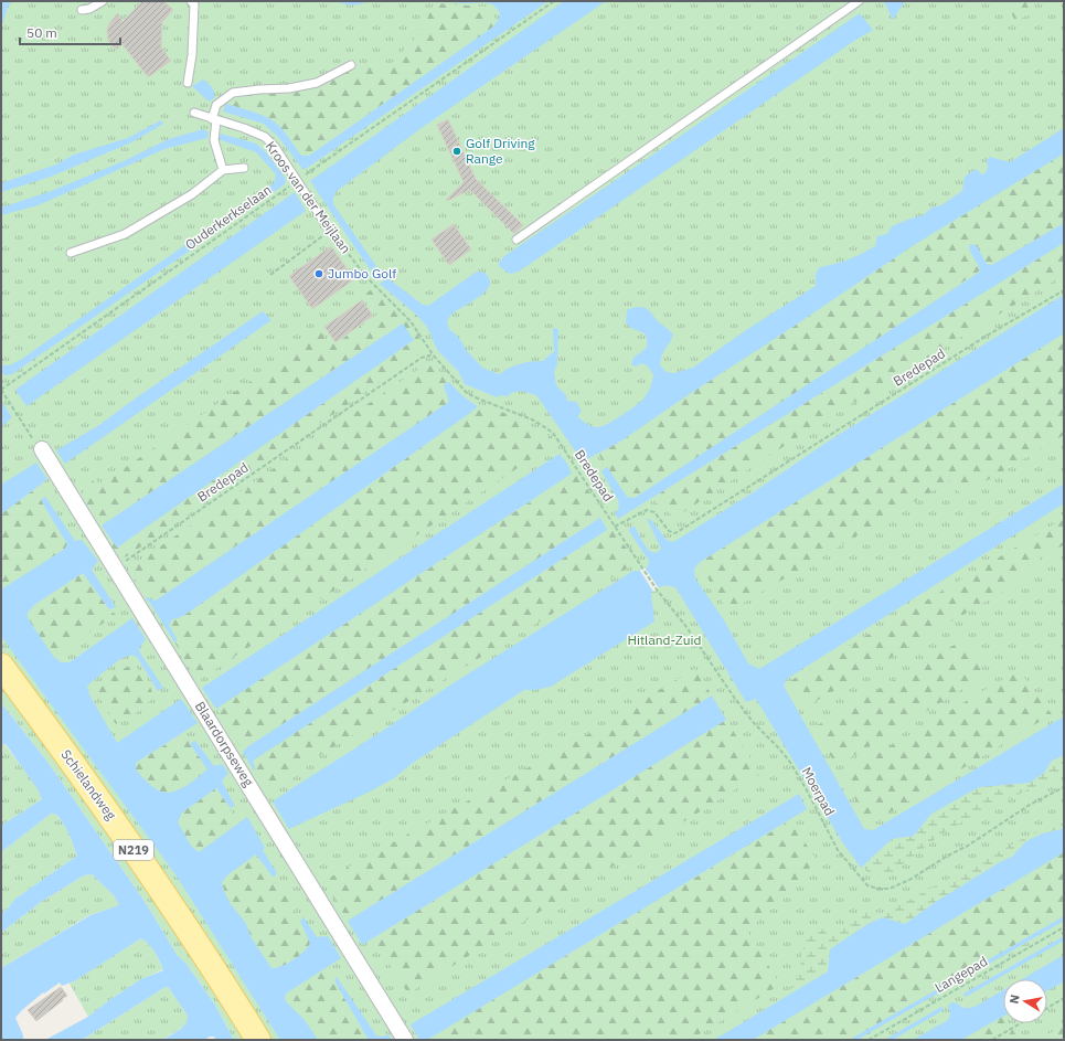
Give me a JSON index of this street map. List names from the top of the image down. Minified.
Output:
{"streets":{"main road":["Schielandweg","N219"],"street":["Blaardorpseweg"],"lane":["Kroos van der Meijlaan"],"path":["Ouderkerkselaan","Bredepad","Moerpad","Langepad"]},"crossings":[["Kroos van der Meijlaan","Ouderkerkselaan"],["Kroos van der Meijlaan","Bredepad"],["Bredepad","Blaardorpseweg"],["Bredepad","Moerpad"]],"parks":["Hitland-Zuid"],"places":["Golf Driving Range","Jumbo Golf"],"scale_bar":"50 m","north":"left"}
